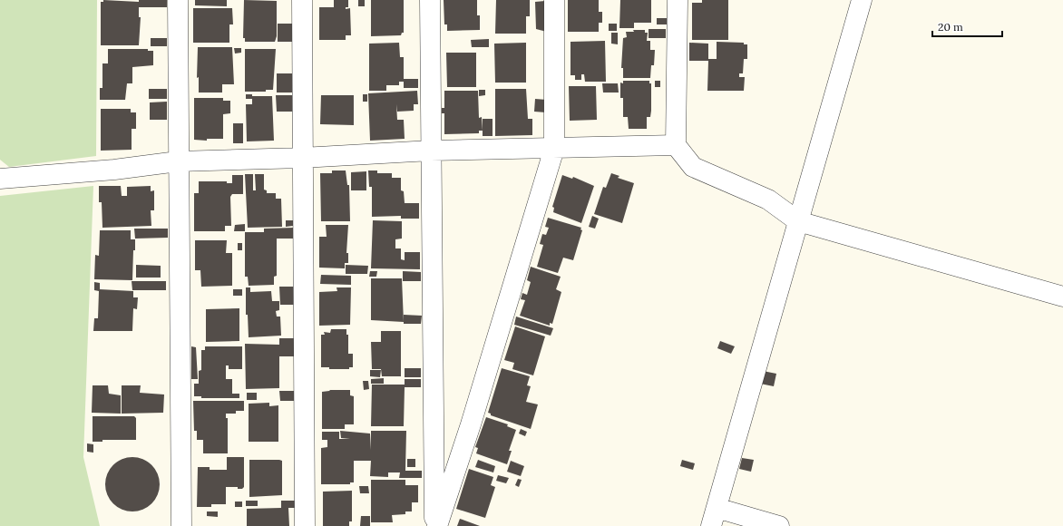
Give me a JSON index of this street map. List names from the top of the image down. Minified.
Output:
{"scale_bar":"20 m"}
